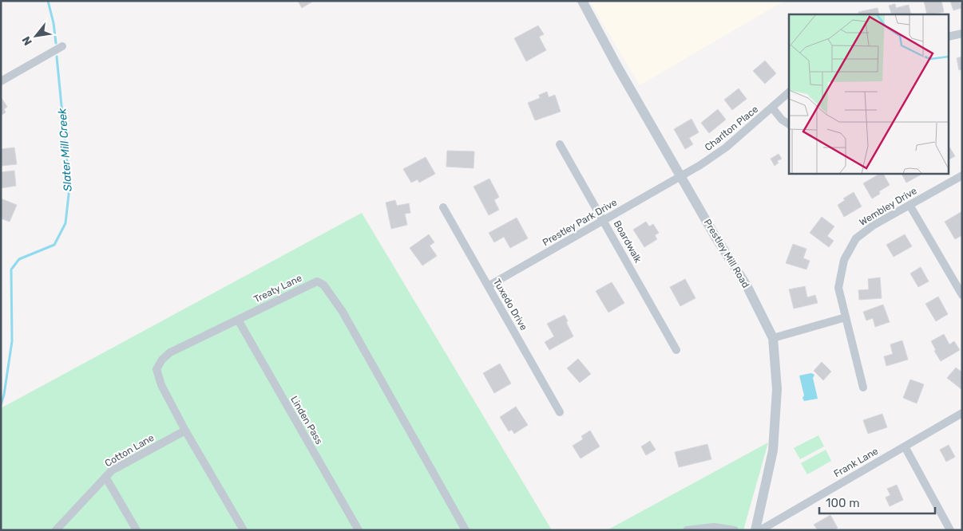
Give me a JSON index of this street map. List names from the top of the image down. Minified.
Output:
{"streets":{"street":["Charlton Place","Wembley Drive","Prestley Park Drive","Boardwalk","Prestley Mill Road","Treaty Lane","Tuxedo Drive","Linden Pass","Cotton Lane","Frank Lane"]},"crossings":[["Charlton Place","Prestley Park Drive"],["Charlton Place","Prestley Mill Road"],["Prestley Park Drive","Boardwalk"],["Prestley Park Drive","Prestley Mill Road"],["Prestley Park Drive","Tuxedo Drive"],["Treaty Lane","Linden Pass"],["Treaty Lane","Cotton Lane"]],"water":["Slater Mill Creek"],"scale_bar":"100 m","north":"bottom left"}
